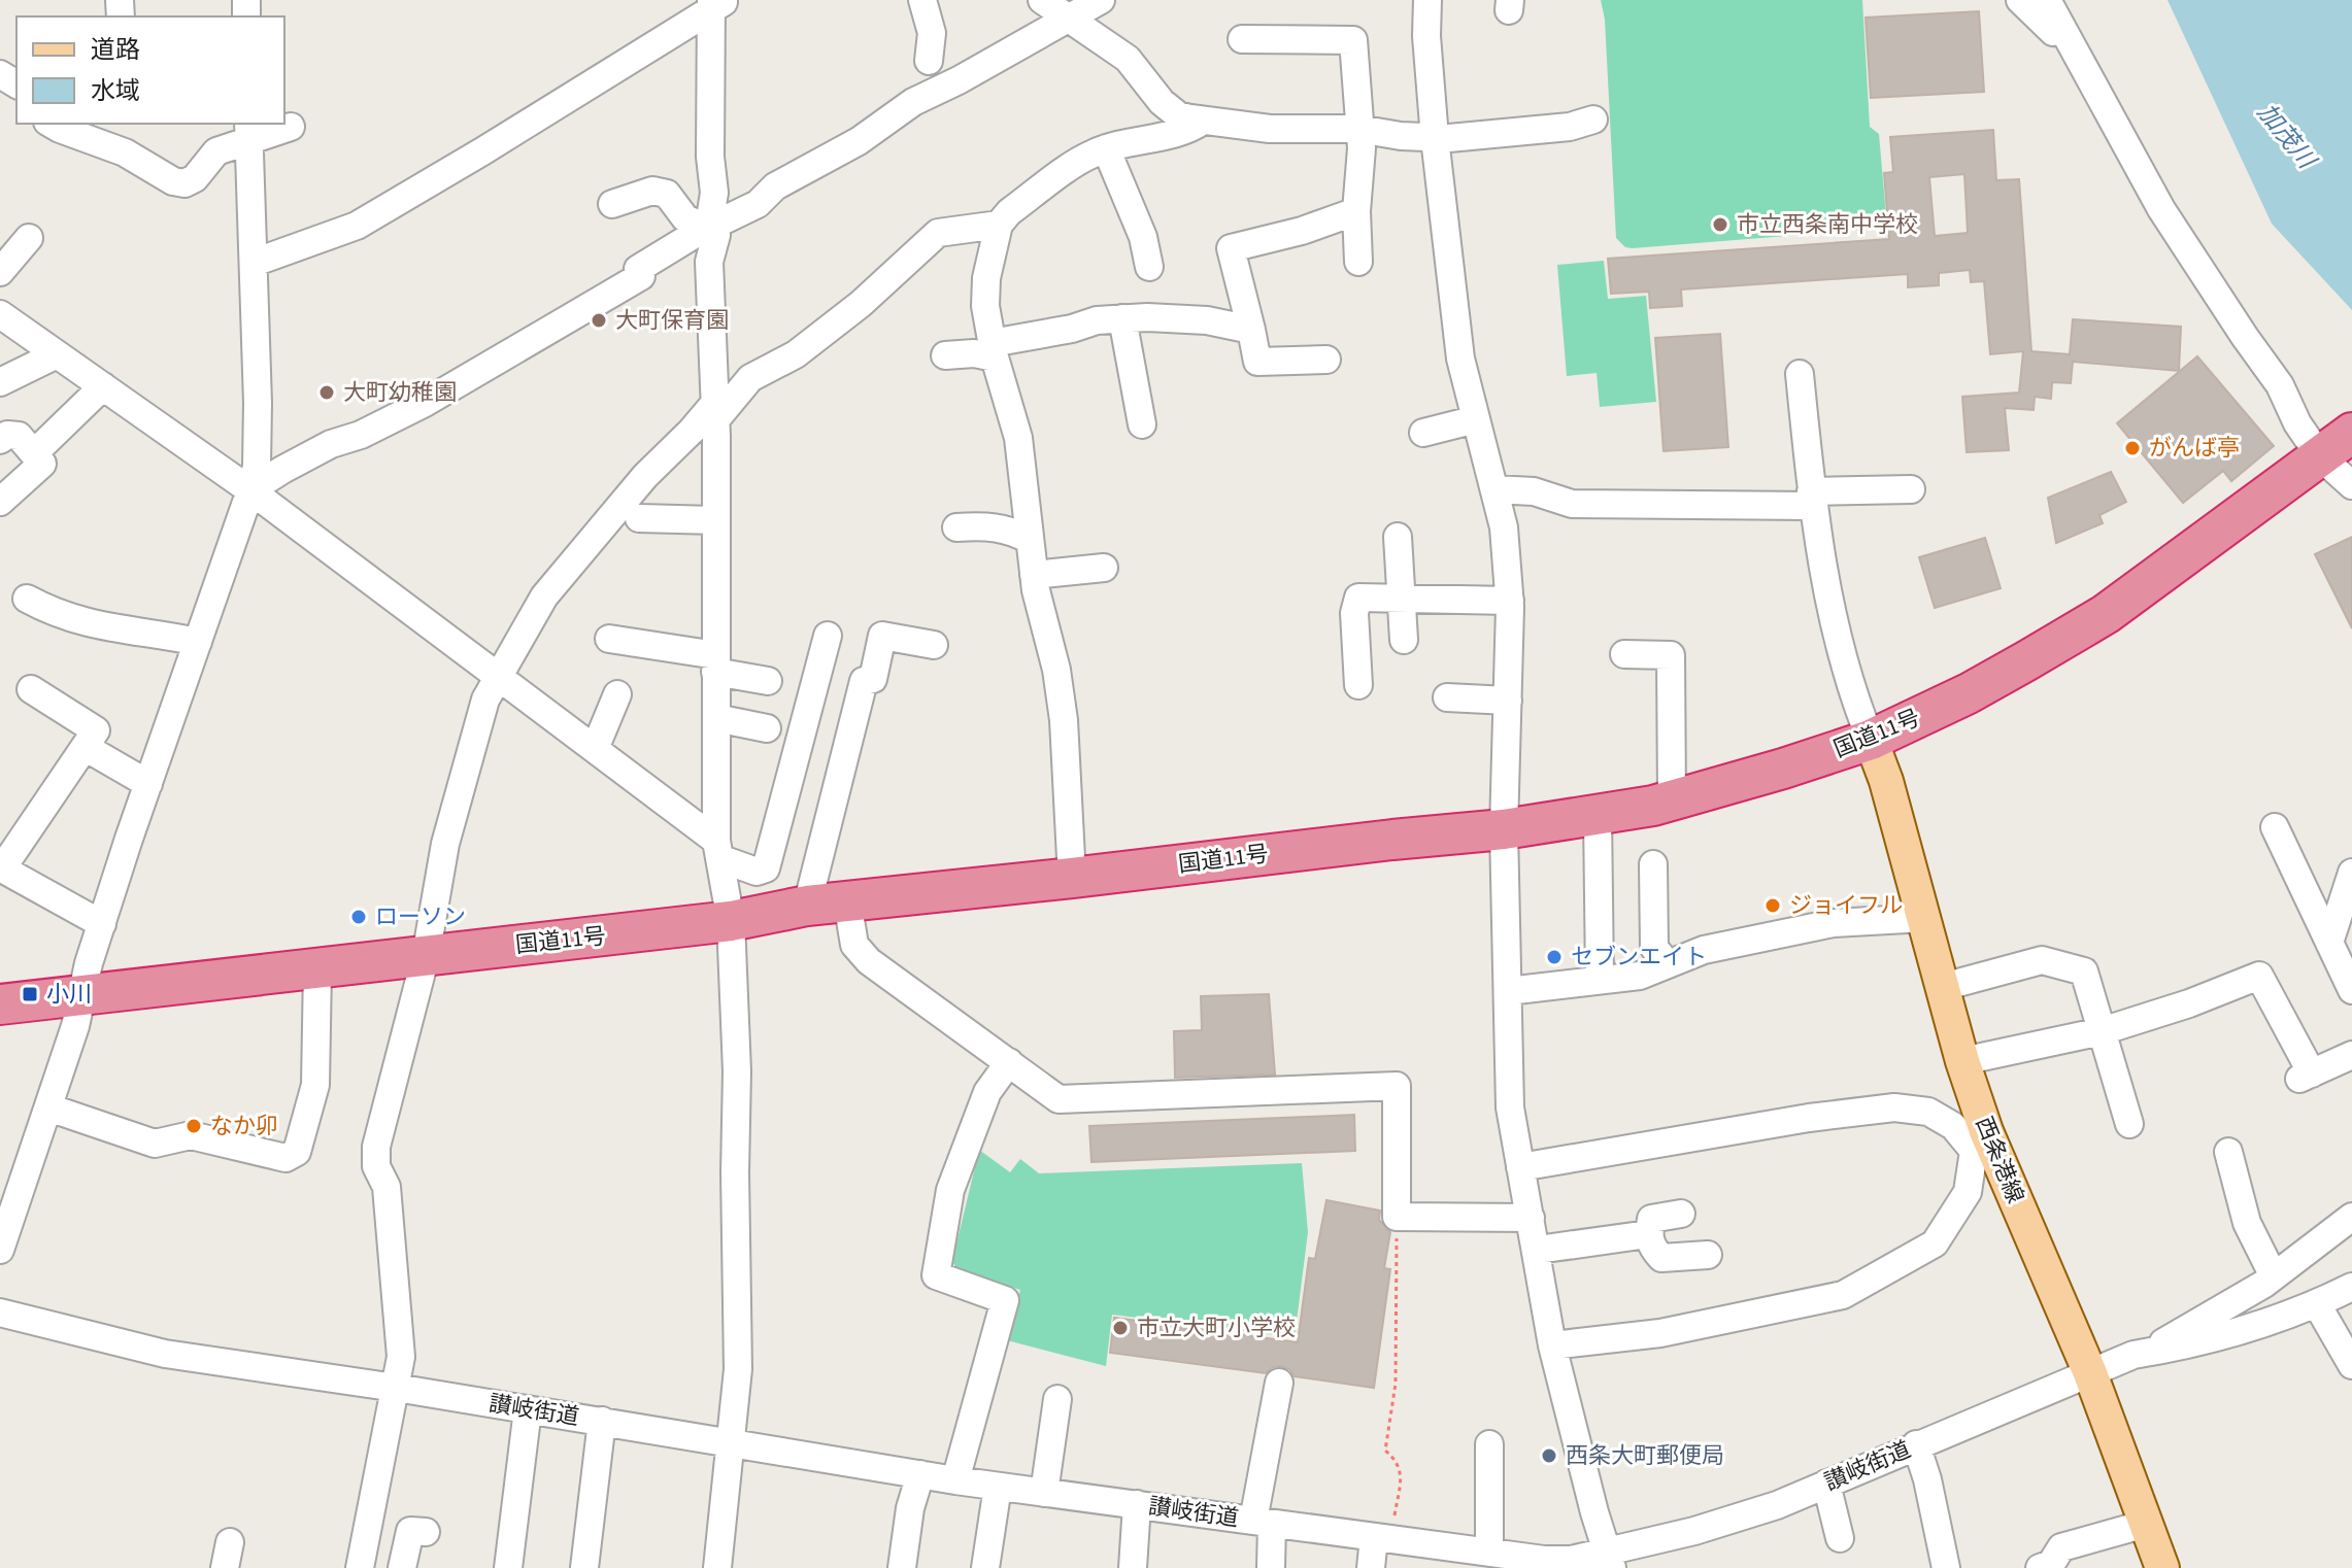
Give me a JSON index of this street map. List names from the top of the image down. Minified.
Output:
{"streets":{"highway":["国道11号"],"main road":["西条港線"],"street":["讃岐街道"]},"crossings":[["国道11号","西条港線"],["西条港線","讃岐街道"]],"water":["加茂川"],"places":{"other":["市立西条南中学校","大町保育園","大町幼稚園","がんば亭","ジョイフル","ローソン","セブンエイト","なか卯","市立大町小学校","西条大町郵便局"],"transit":["小川"]},"legend":["道路","水域"]}
